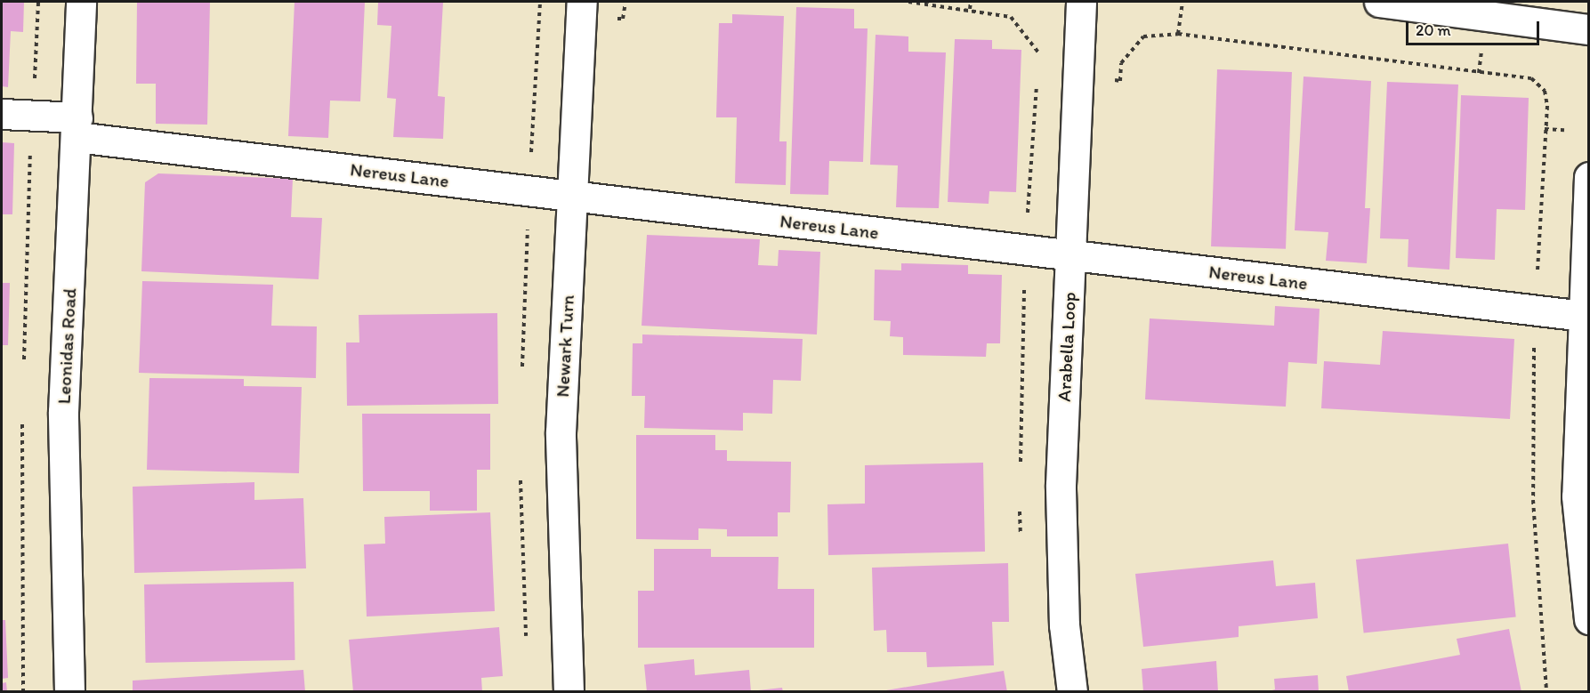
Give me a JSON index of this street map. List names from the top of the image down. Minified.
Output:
{"streets":{"street":["Nereus Lane","Leonidas Road","Newark Turn","Arabella Loop"]},"crossings":[["Nereus Lane","Leonidas Road"],["Nereus Lane","Newark Turn"],["Nereus Lane","Arabella Loop"]],"scale_bar":"20 m"}
